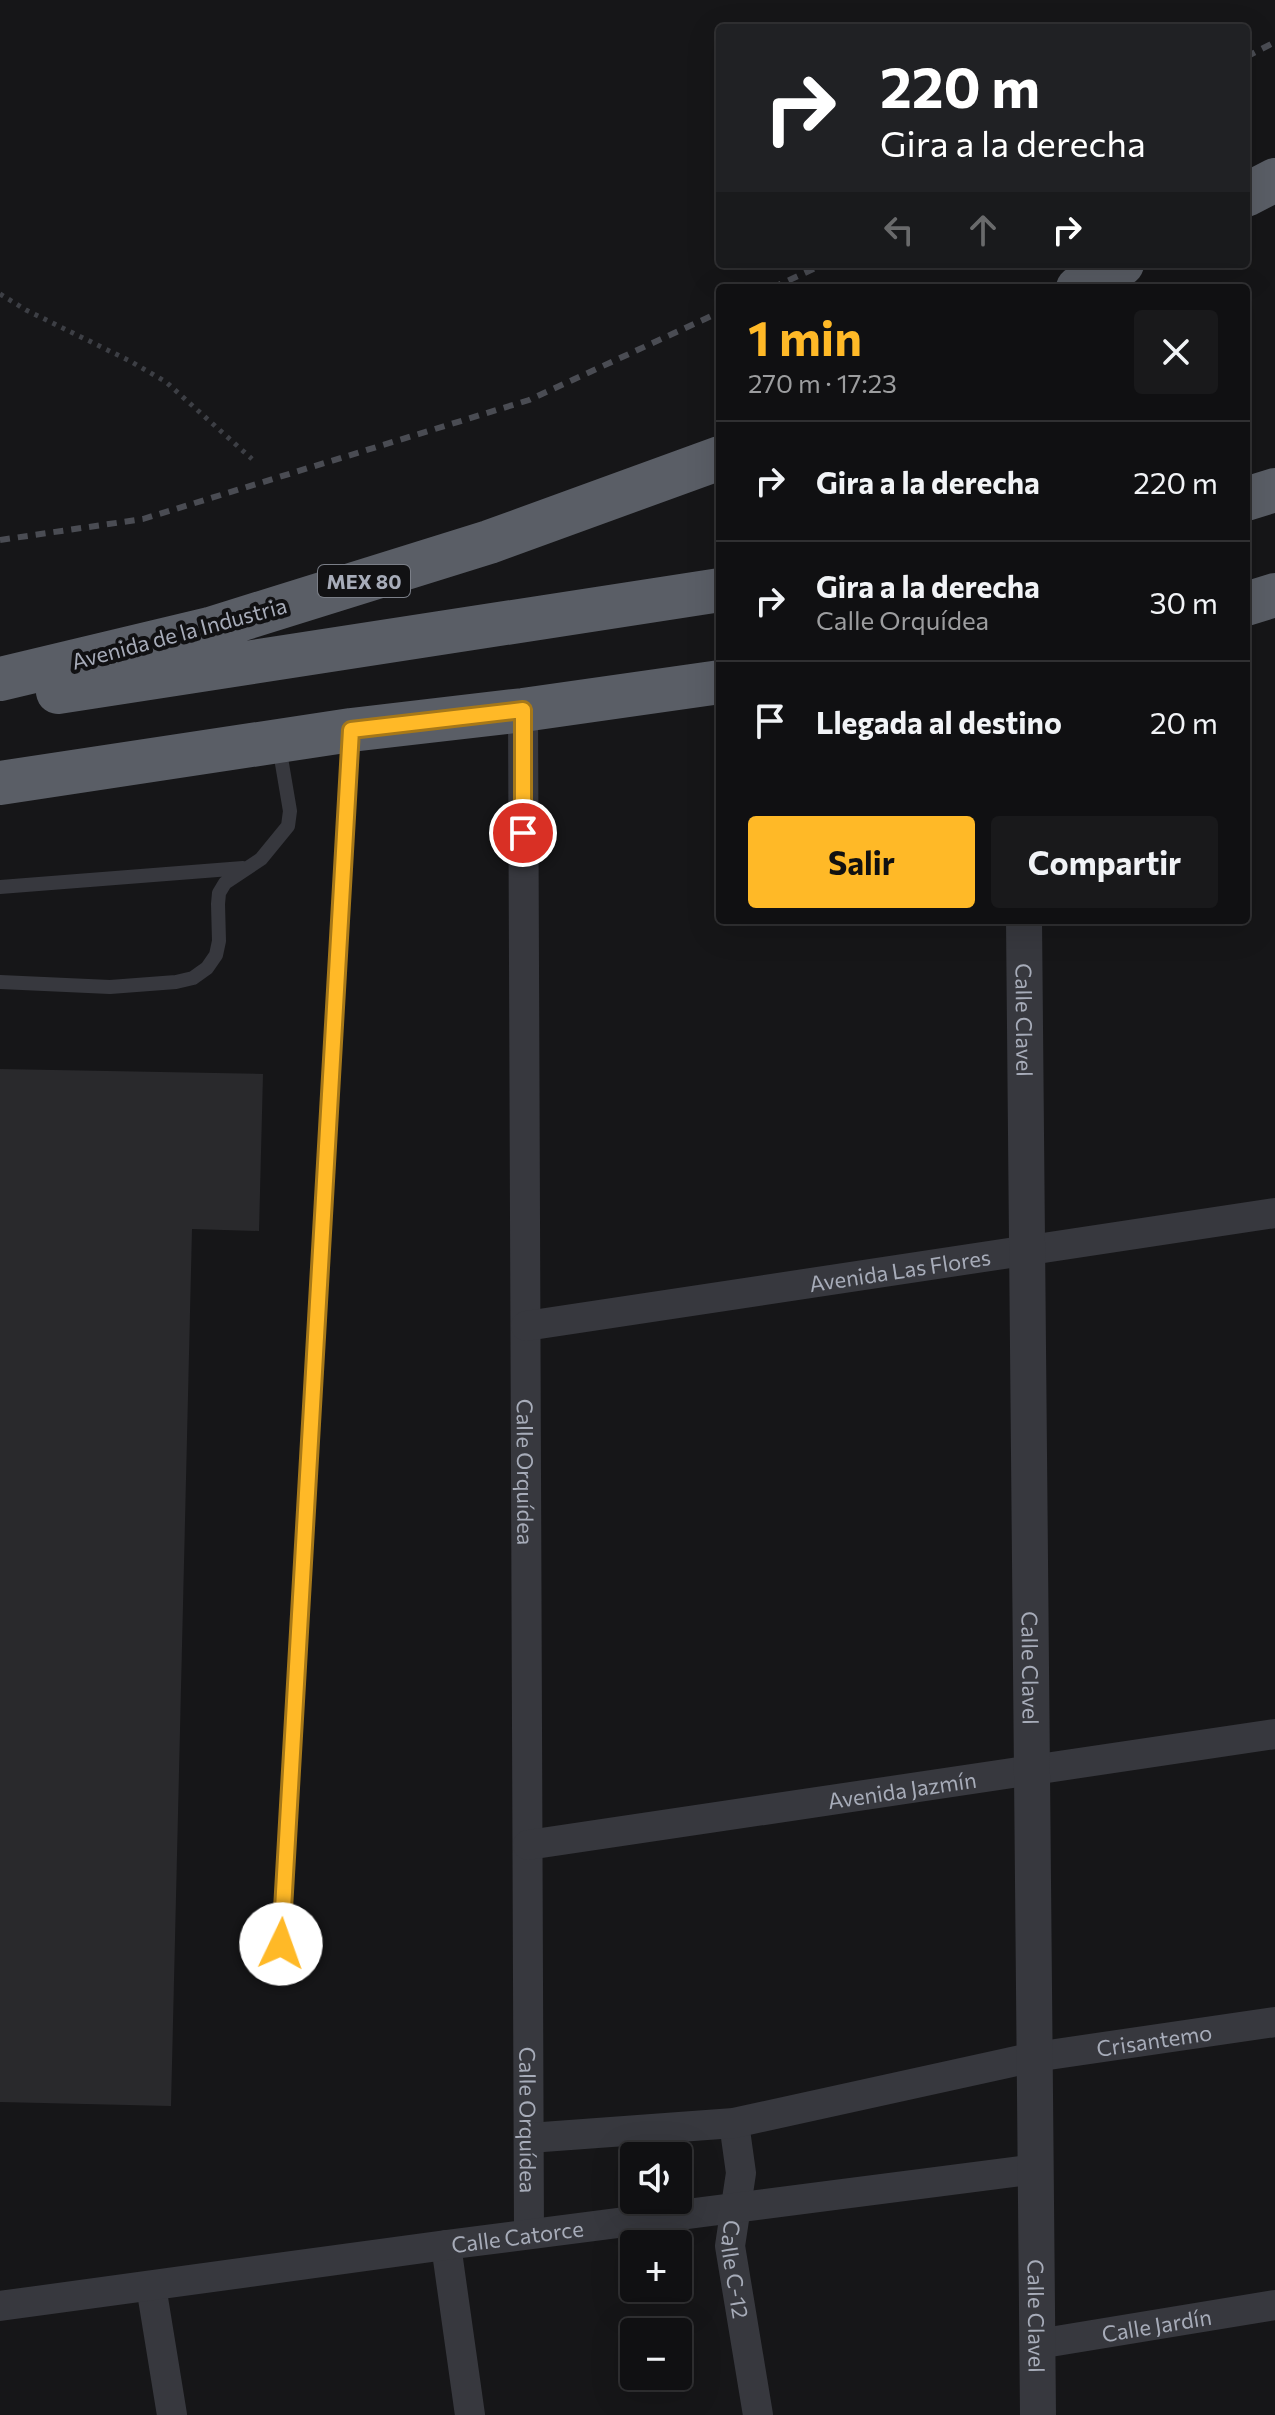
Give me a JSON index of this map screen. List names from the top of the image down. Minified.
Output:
{"streets":{"highway":["MEX 80","Avenida de la Industria"],"street":["Calle Clavel","Avenida Las Flores","Calle Orquídea","Avenida Jazmín","Crisantemo","Calle Catorce","Calle C-12","Calle Jardín"]},"crossings":[["Calle Clavel","Avenida Las Flores"],["Calle Clavel","Avenida Jazmín"],["Calle Clavel","Crisantemo"],["Calle Clavel","Calle Catorce"],["Calle Clavel","Calle Jardín"],["Avenida Las Flores","Calle Orquídea"],["Calle Orquídea","Avenida Jazmín"],["Calle Orquídea","Calle Catorce"],["Calle Catorce","Calle C-12"]],"page":{"turn":["220 m","Gira a la derecha"],"heading":["1 min","270 m · 17:23"],"list":[{"name":"Gira a la derecha","value":"220 m"},{"name":"Gira a la derecha","note":"Calle Orquídea","value":"30 m"},{"name":"Llegada al destino","value":"20 m"}],"buttons":["Salir","Compartir"],"map_buttons":["+","−"]}}
